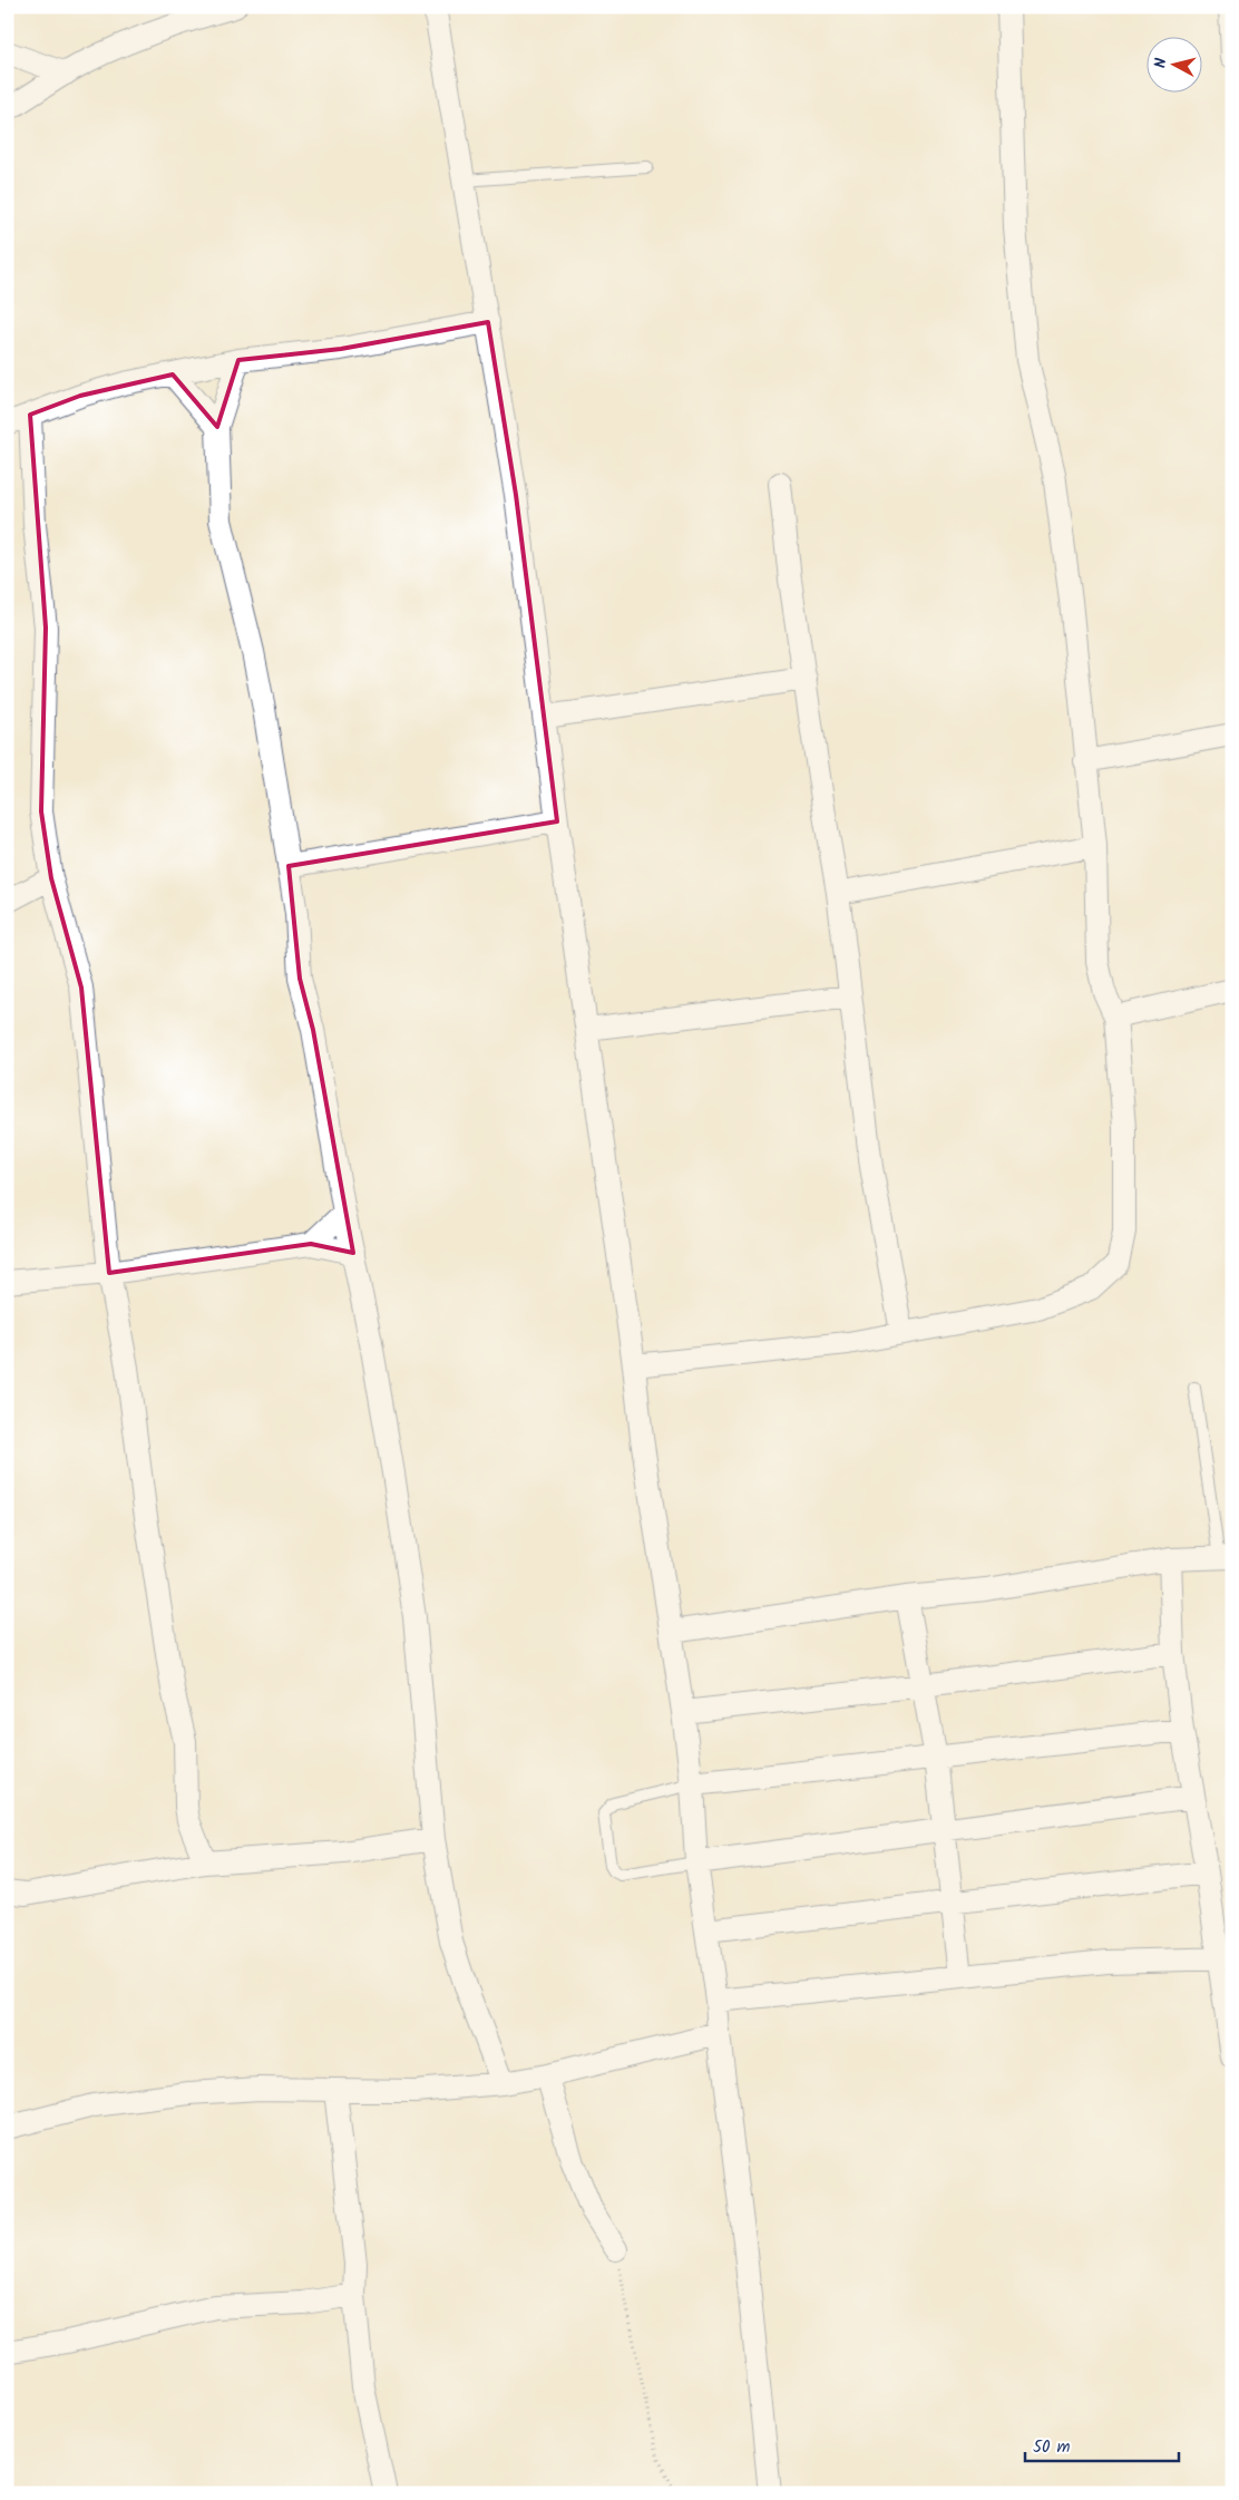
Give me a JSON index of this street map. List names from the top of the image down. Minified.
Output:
{"scale_bar":"50 m","north":"left"}
